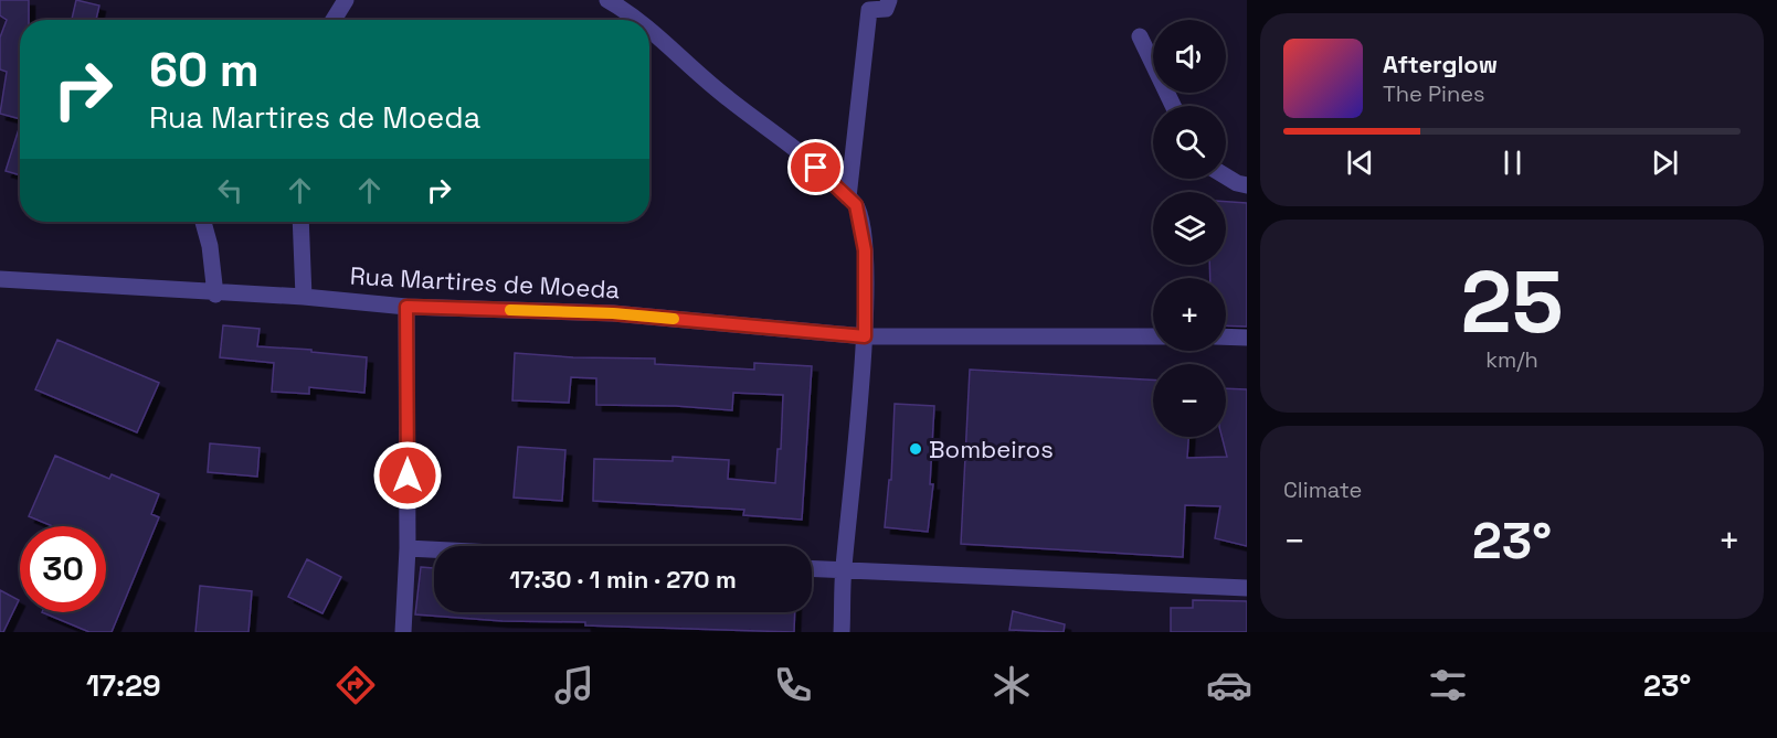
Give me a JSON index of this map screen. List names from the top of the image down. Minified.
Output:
{"streets":{"street":["Rua Martires de Moeda"]},"places":["Bombeiros"],"page":{"map_buttons":["+","−"],"turn":["60 m","Rua Martires de Moeda"],"song":["Afterglow","The Pines"],"tile":[["25","km/h"],"Climate"],"heat":["−","23°","+"],"limit":"30","trip":"17:30 · 1 min · 270 m","tabs":["17:29","23°"]}}
